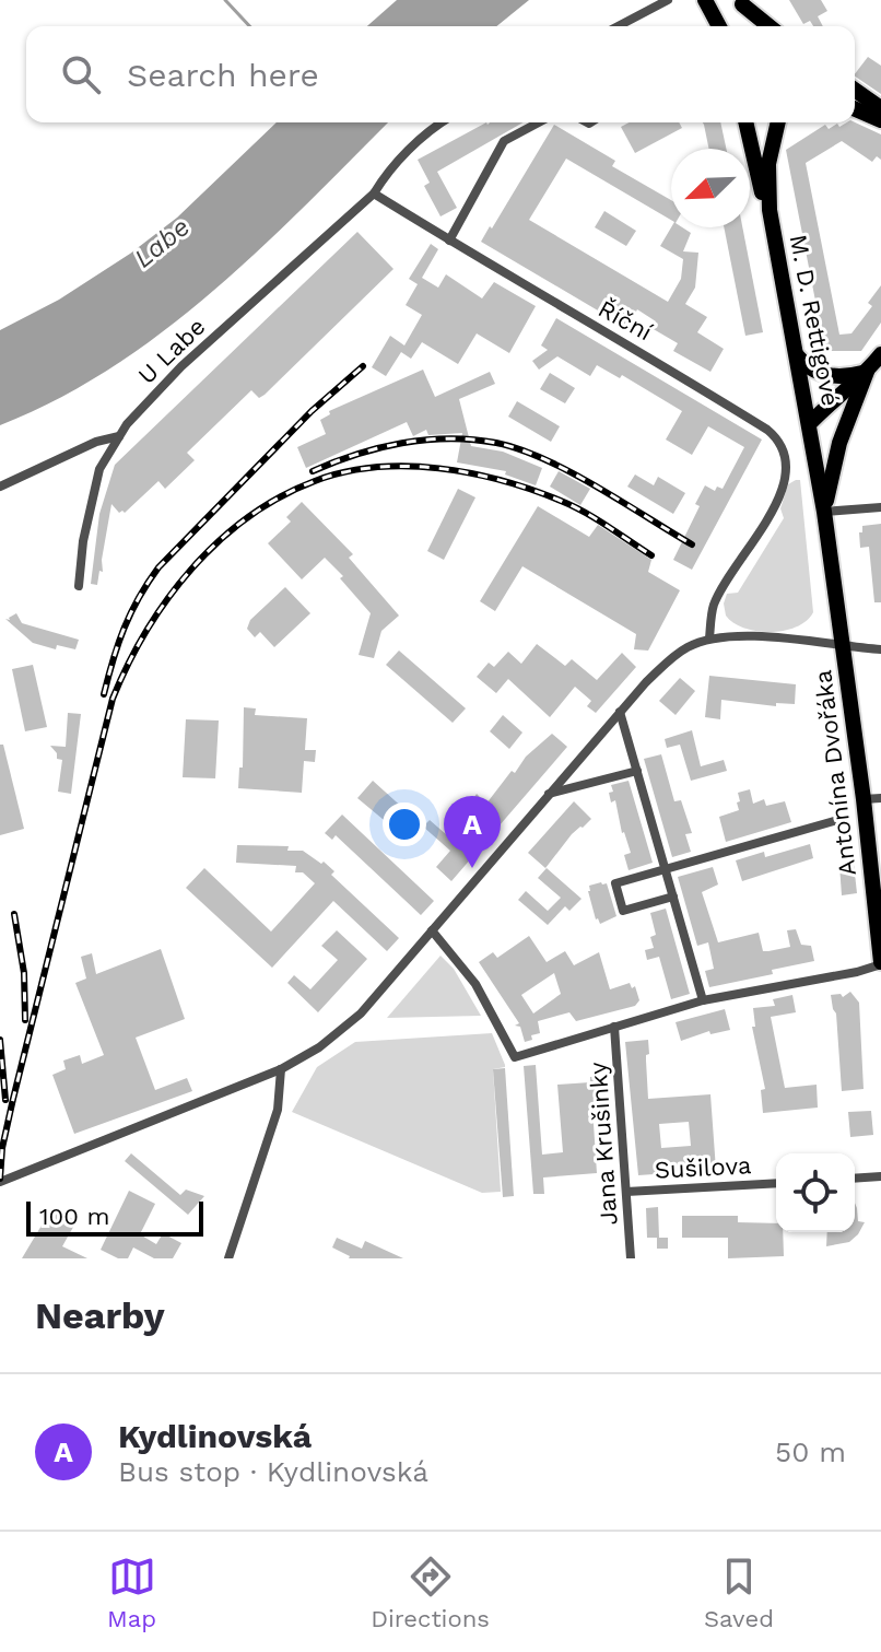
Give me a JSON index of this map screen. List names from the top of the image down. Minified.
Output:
{"streets":{"main road":["M. D. Rettigové","Antonína Dvořáka"],"street":["Říční","U Labe","Jana Krušinky","Sušilova"]},"crossings":[["Říční","U Labe"],["M. D. Rettigové","Antonína Dvořáka"],["Jana Krušinky","Sušilova"]],"water":["Labe"],"scale_bar":"100 m","north":"bottom left","page":{"search":"Search here","pins":"A","scale":"100 m","heading":"Nearby","list":[{"mark":"A","name":"Kydlinovská","note":"Bus stop · Kydlinovská","value":"50 m"}],"nav":["Map","Directions","Saved"]}}
